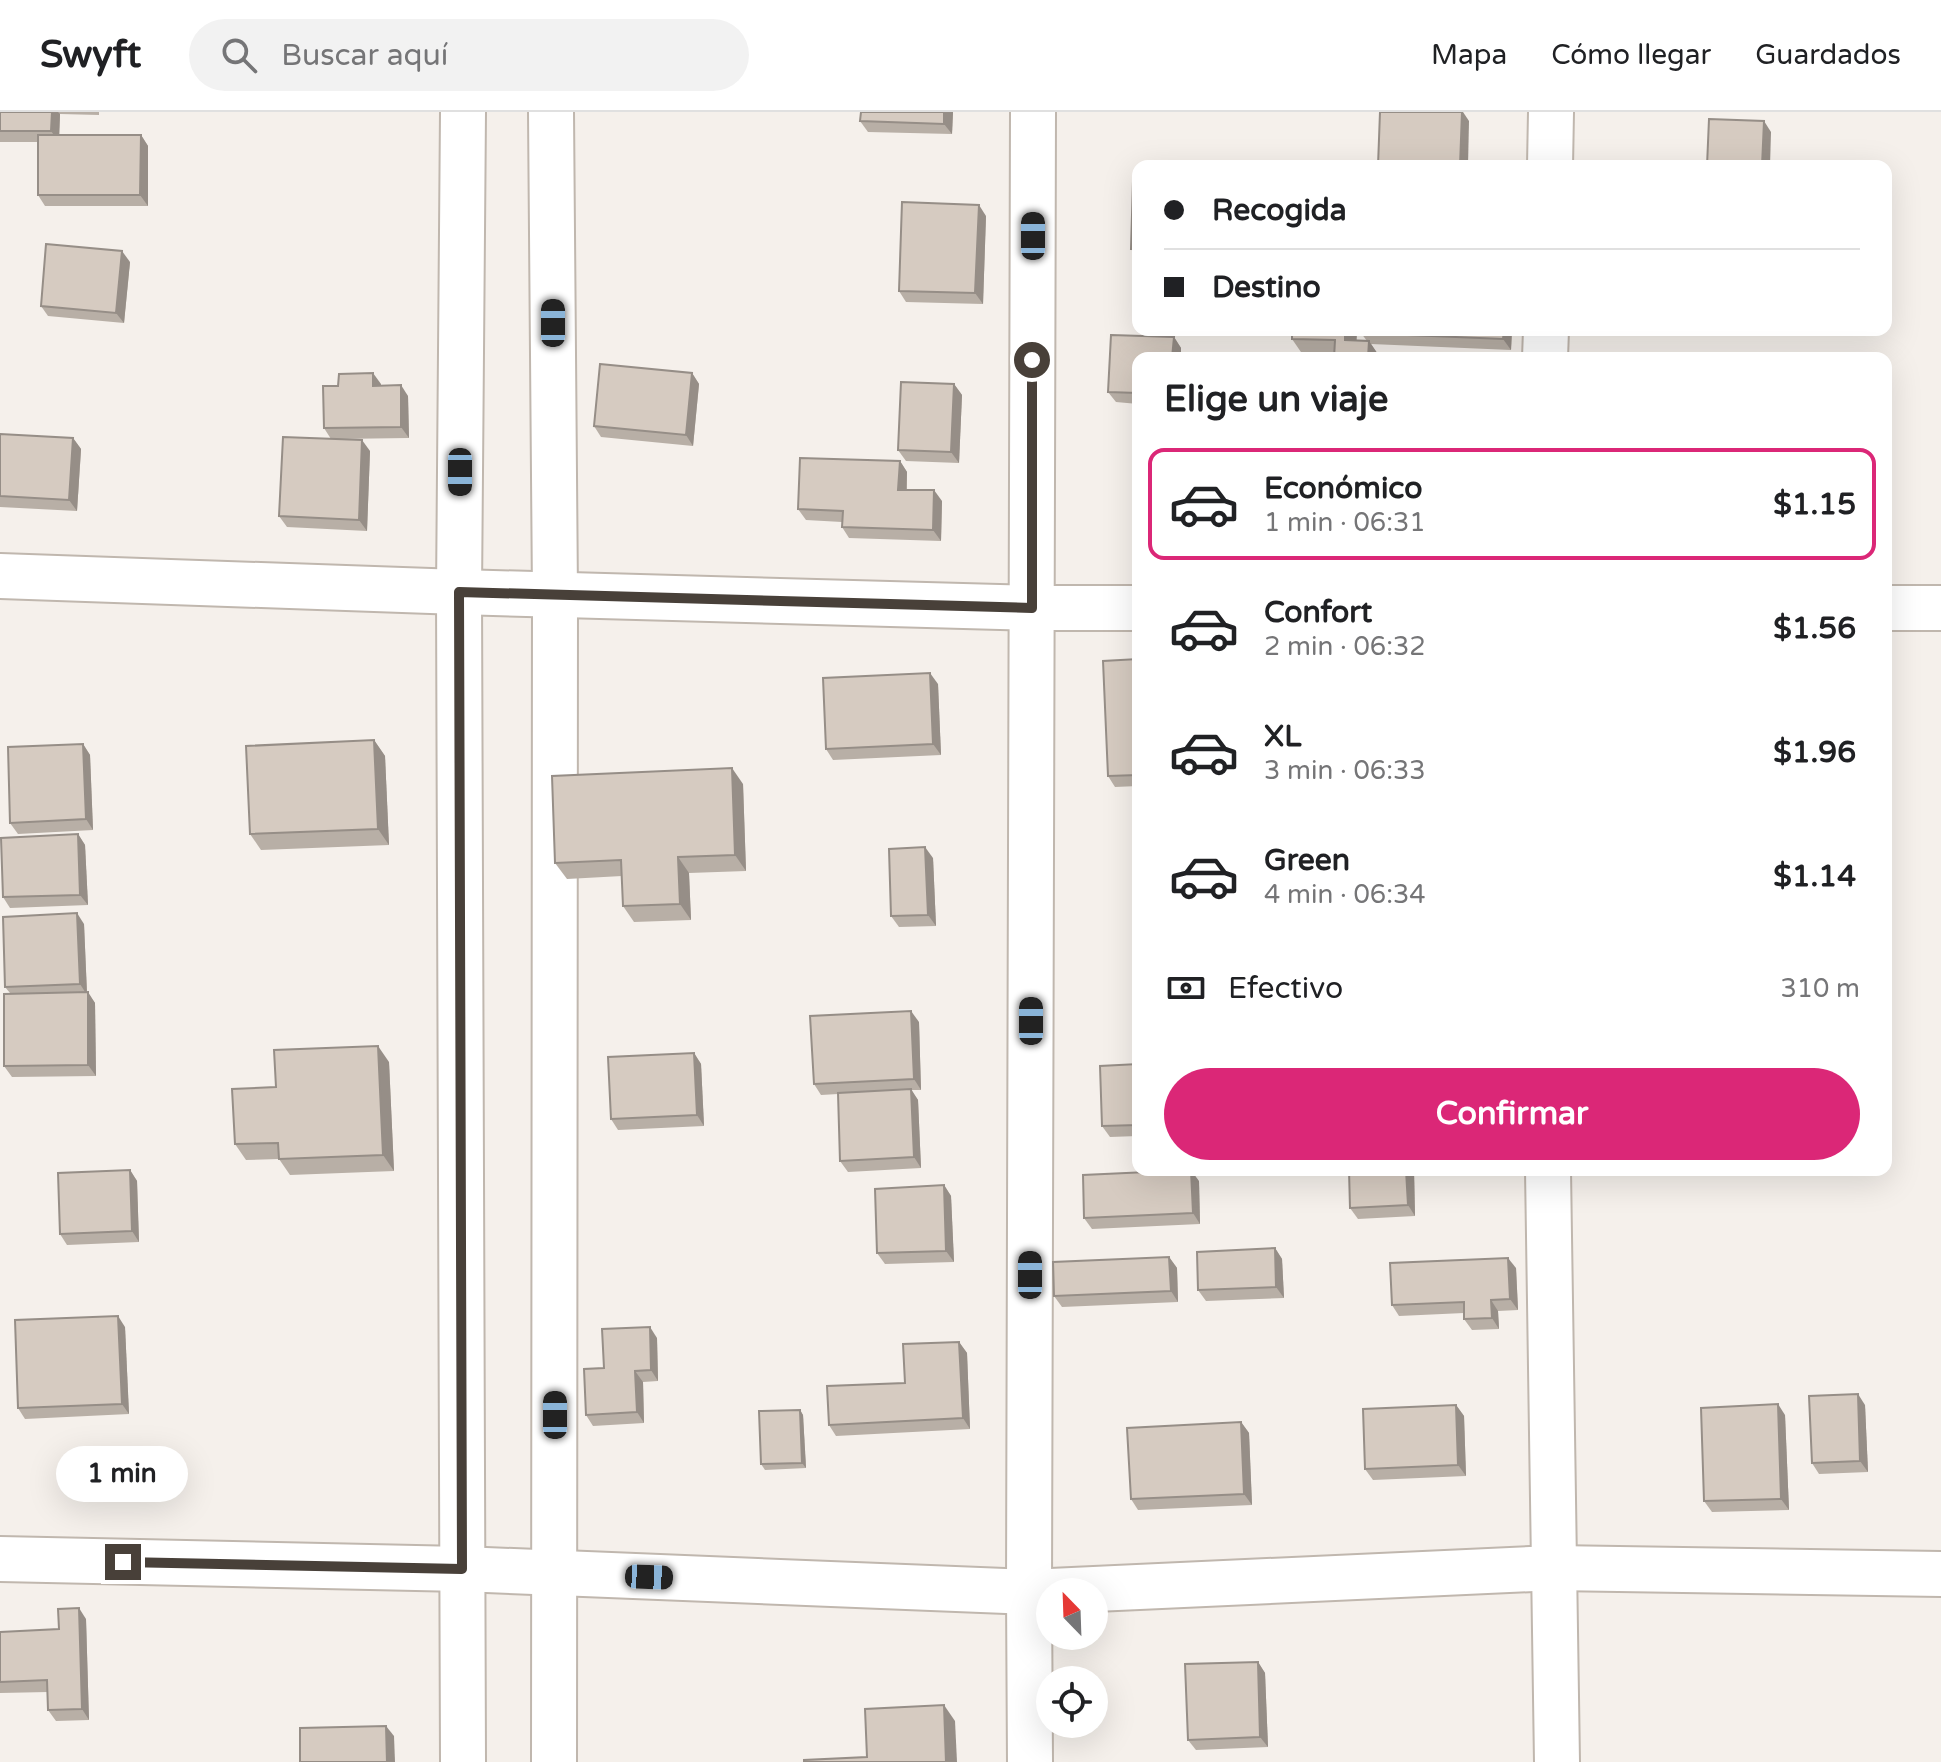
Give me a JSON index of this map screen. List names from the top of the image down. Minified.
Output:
{"north":"top left","page":{"header":"Swyft","search":"Buscar aquí","nav":["Mapa","Cómo llegar","Guardados"],"banner":["Recogida","Destino"],"heading":"Elige un viaje","list":[{"name":"Económico","note":"1 min · 06:31","value":"$1.15"},{"name":"Confort","note":"2 min · 06:32","value":"$1.56"},{"name":"XL","note":"3 min · 06:33","value":"$1.96"},{"name":"Green","note":"4 min · 06:34","value":"$1.14"}],"pay":["Efectivo","310 m"],"buttons":"Confirmar","bubble":"1 min"}}
